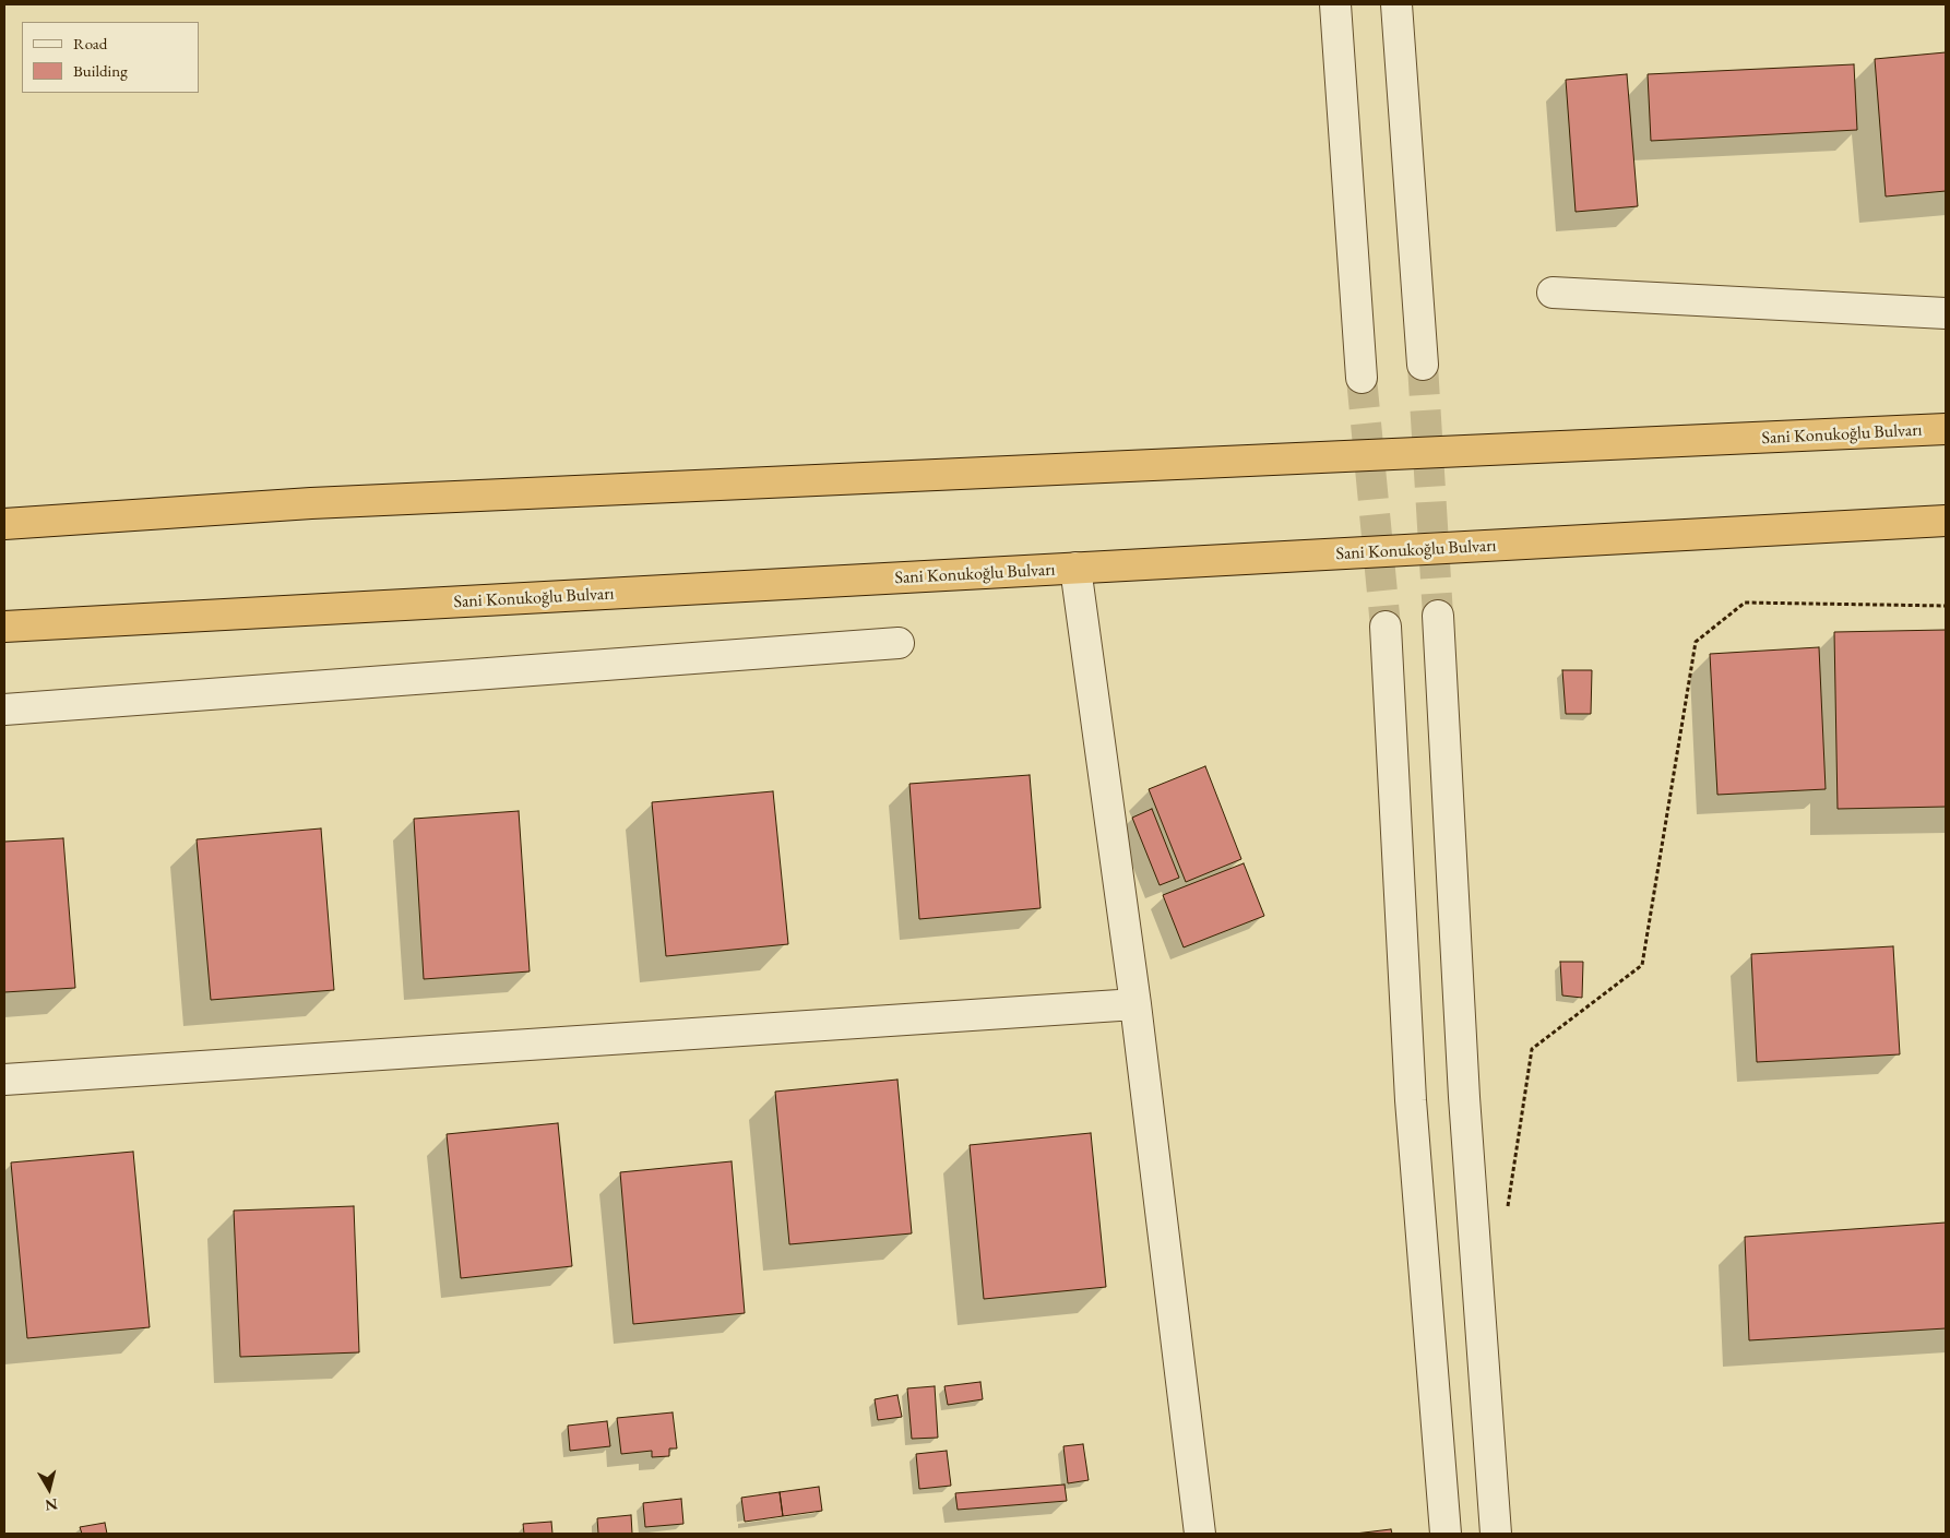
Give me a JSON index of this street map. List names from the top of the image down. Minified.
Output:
{"streets":{"highway":["Sani Konukoğlu Bulvarı"]},"legend":["Road","Building"],"north":"bottom"}
